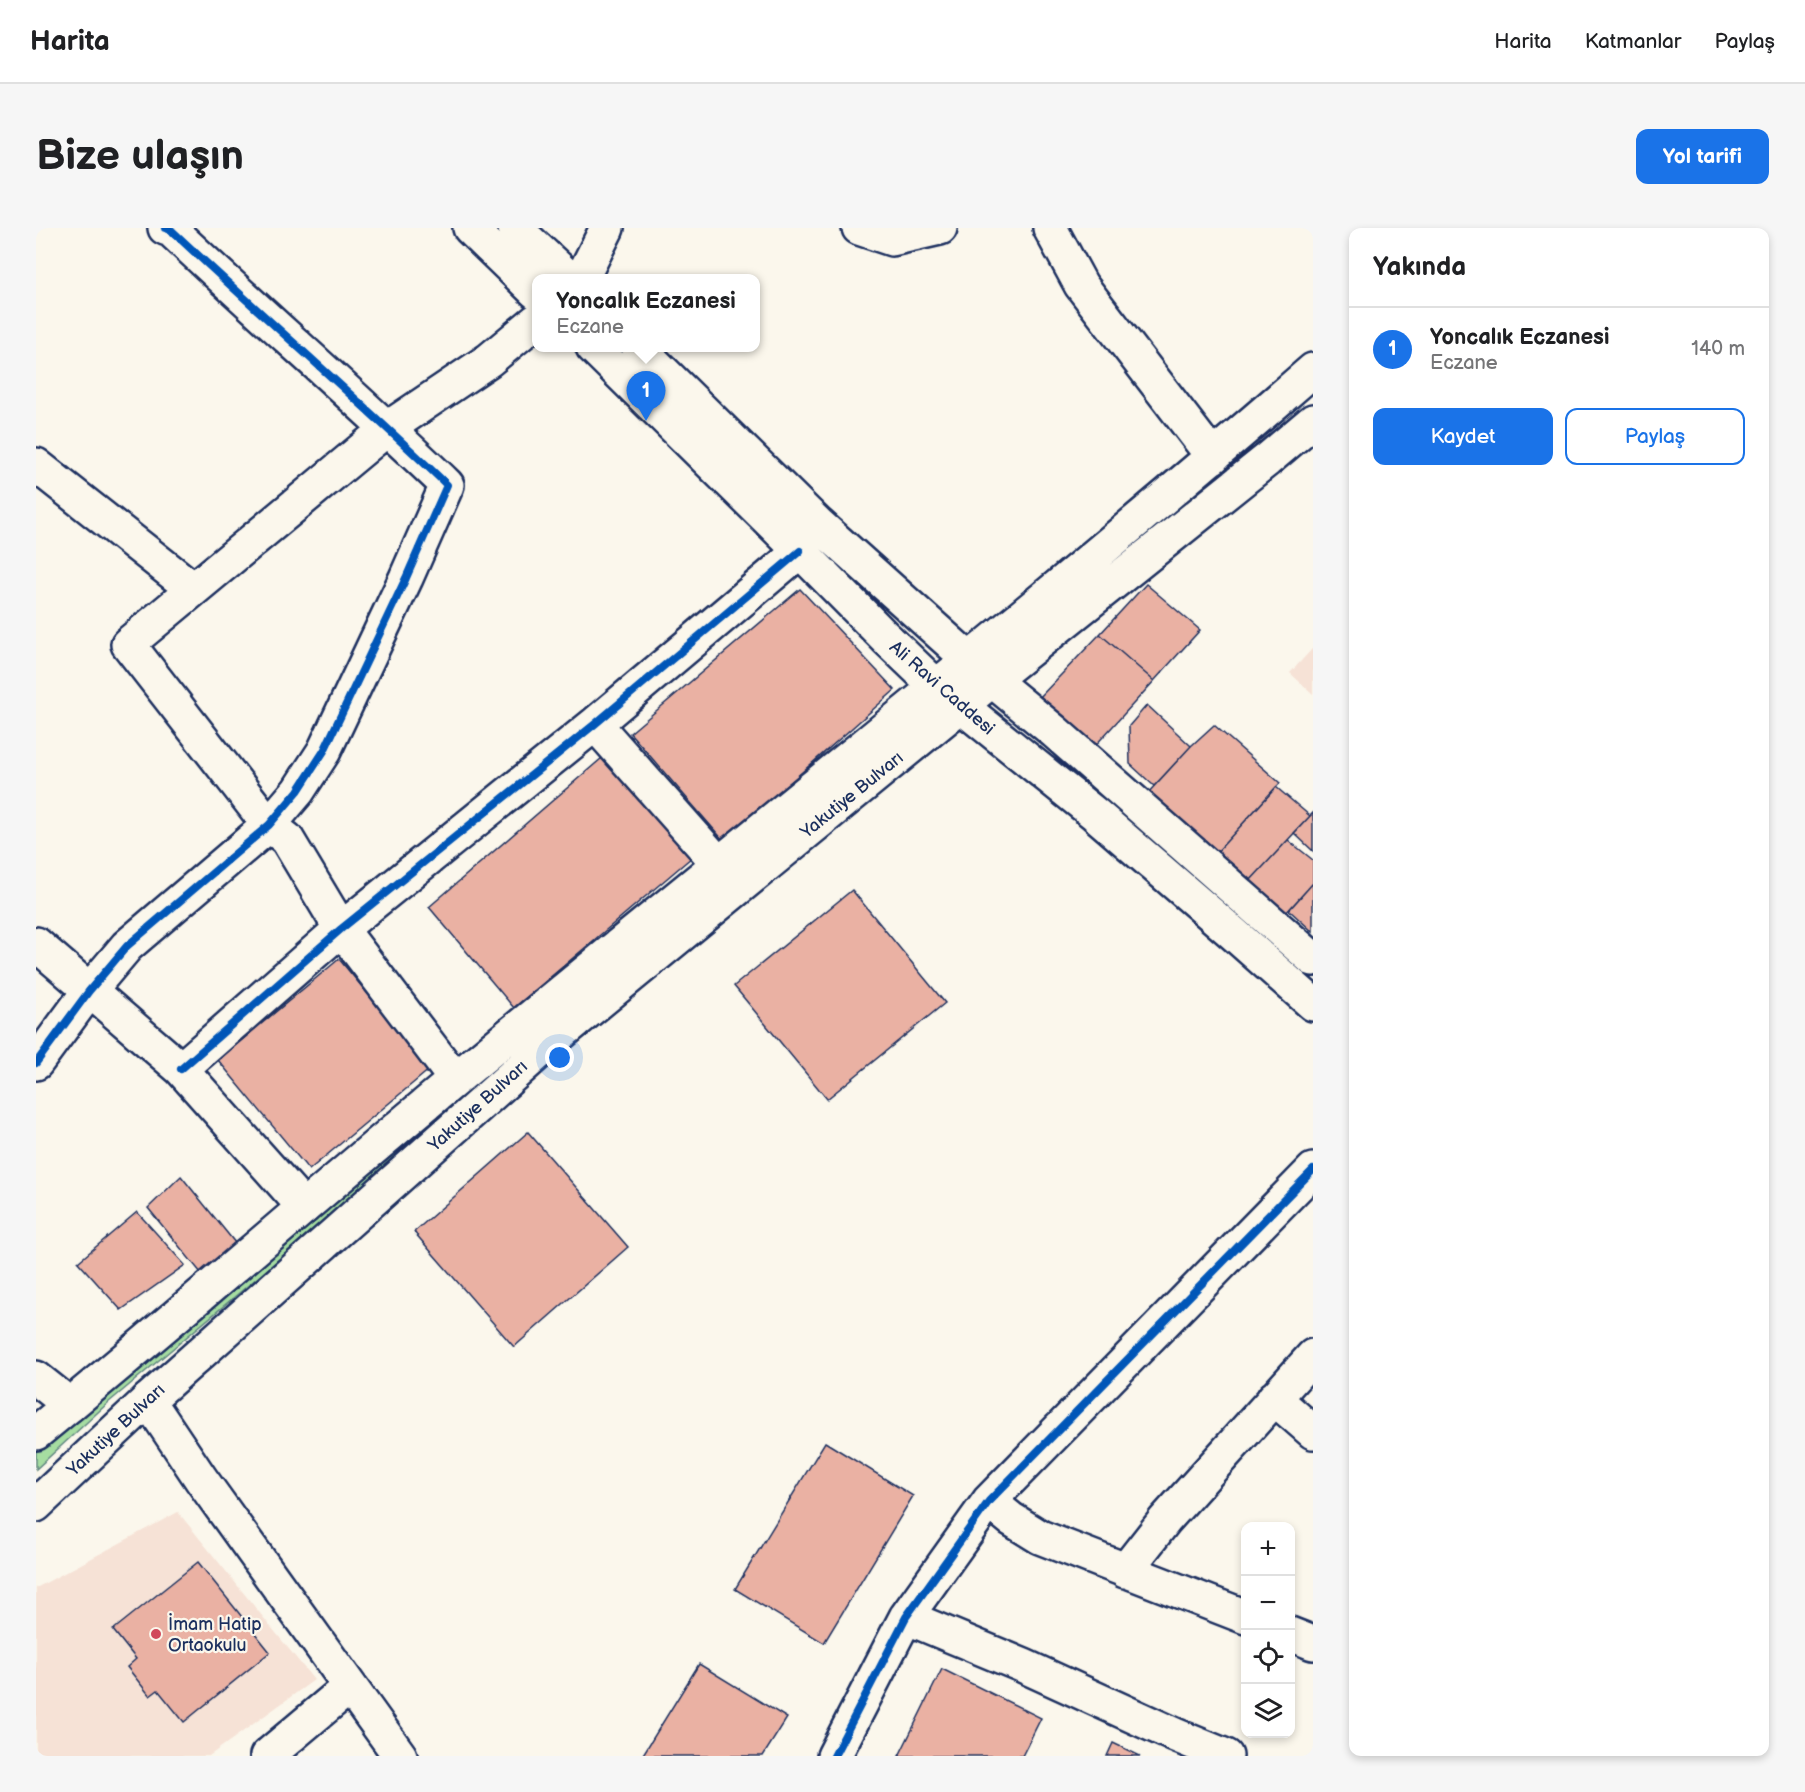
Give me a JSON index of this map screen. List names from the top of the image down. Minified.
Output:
{"streets":{"street":["Ali Ravi Caddesi","Yakutiye Bulvarı"]},"crossings":[["Ali Ravi Caddesi","Yakutiye Bulvarı"]],"places":["İmam Hatip Ortaokulu"],"page":{"header":"Harita","nav":["Harita","Katmanlar","Paylaş"],"buttons":["Yol tarifi",["Kaydet","Paylaş"]],"title":"Bize ulaşın","heading":"Yakında","popup":["Yoncalık Eczanesi","Eczane"],"list":[{"mark":"1","name":"Yoncalık Eczanesi","note":"Eczane","value":"140 m"}],"pins":"1","map_buttons":["+","−"]}}
